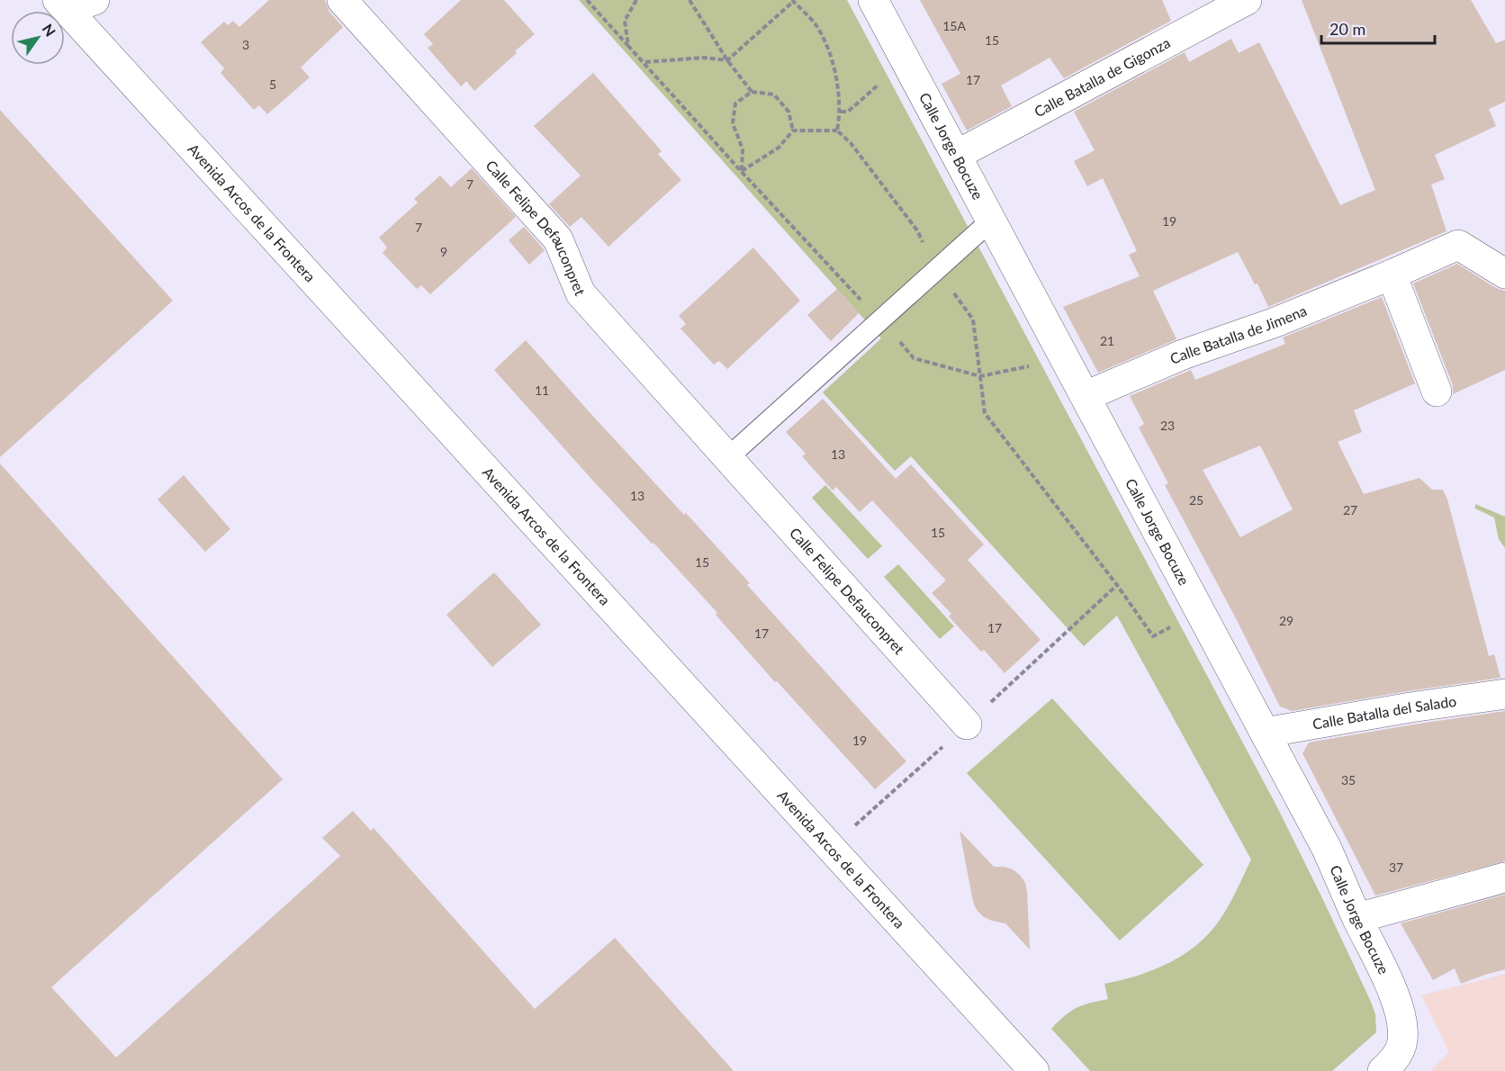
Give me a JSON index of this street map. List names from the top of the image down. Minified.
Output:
{"streets":{"street":["Calle Batalla de Gigonza","Calle Jorge Bocuze","Avenida Arcos de la Frontera","Calle Felipe Defauconpret","Calle Batalla de Jimena","Calle Batalla del Salado"]},"crossings":[["Calle Batalla de Gigonza","Calle Jorge Bocuze"],["Calle Jorge Bocuze","Calle Batalla de Jimena"],["Calle Jorge Bocuze","Calle Batalla del Salado"]],"house_numbers":["15A","15","3","17","5","7","19","7","9","21","11","23","13","13","25","27","15","15","29","17","17","19","35","37"],"scale_bar":"20 m","north":"top right"}
